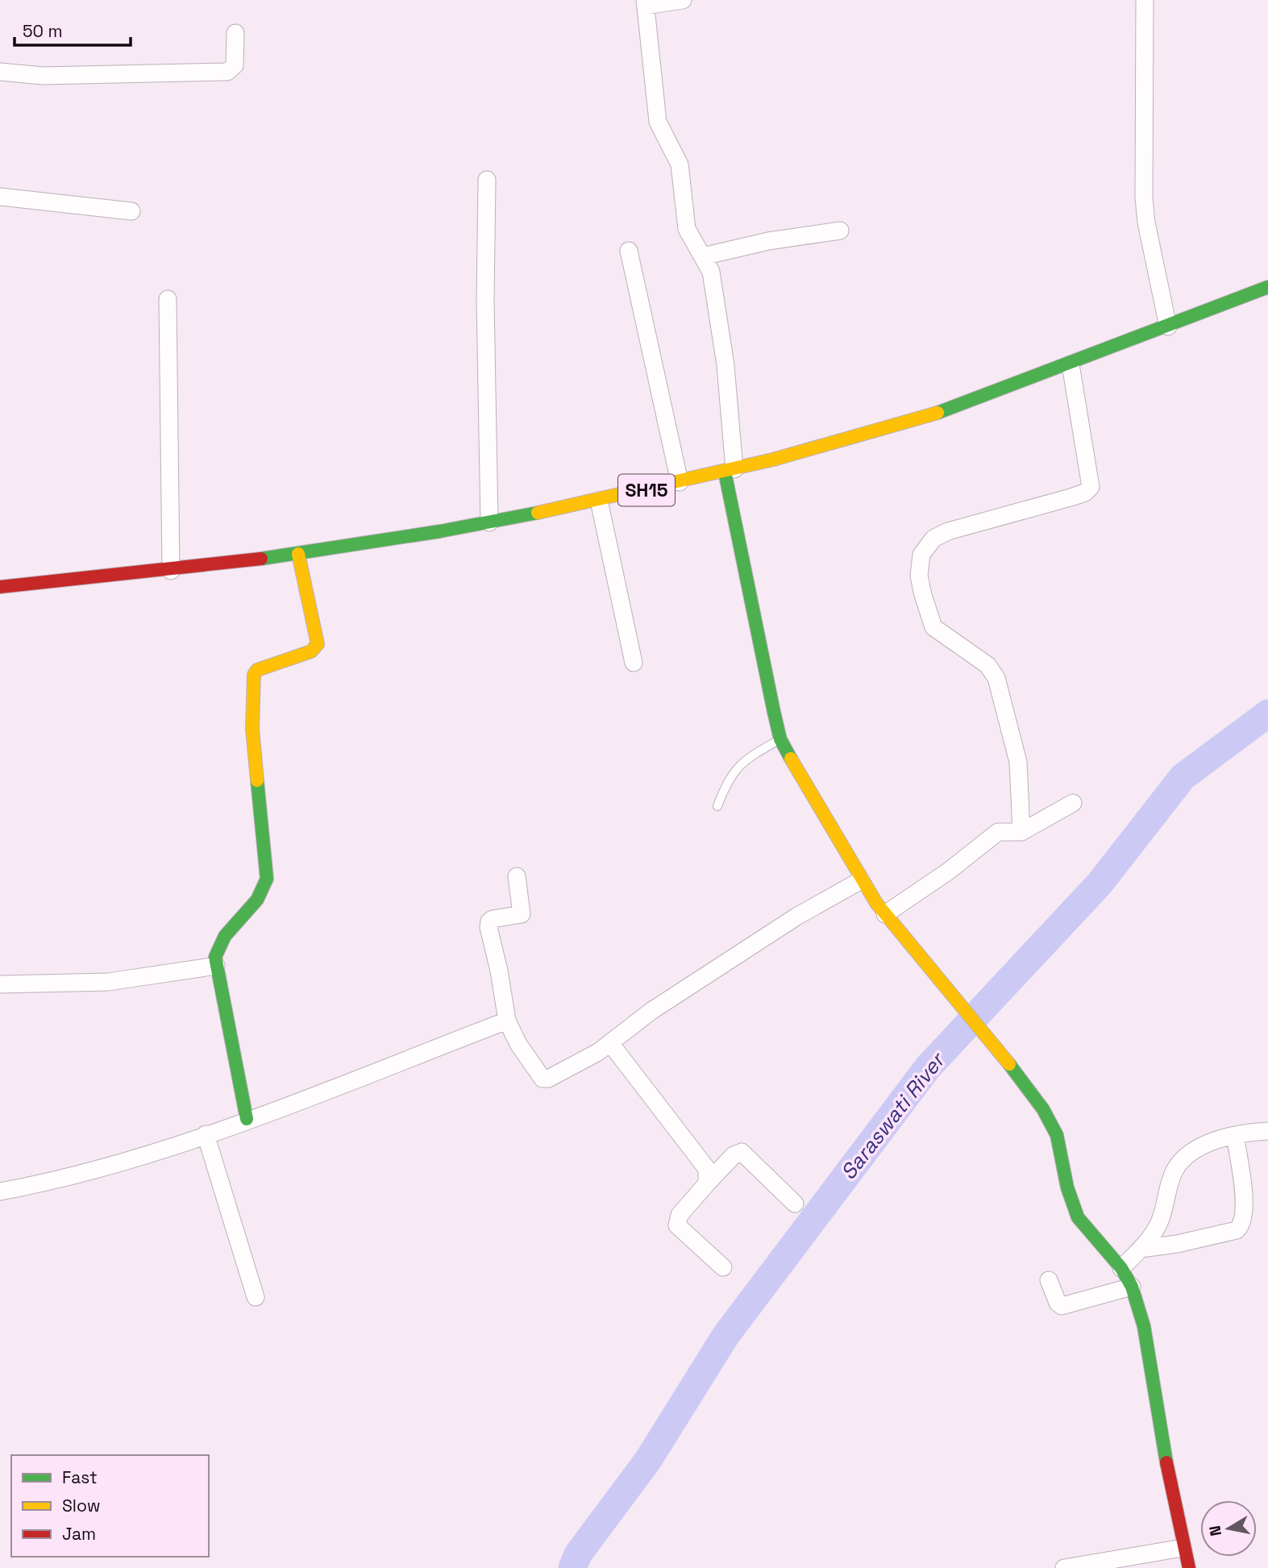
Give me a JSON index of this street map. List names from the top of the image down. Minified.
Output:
{"streets":{"street":["SH15"]},"water":["Saraswati River"],"legend":["Fast","Slow","Jam"],"scale_bar":"50 m","north":"left"}
